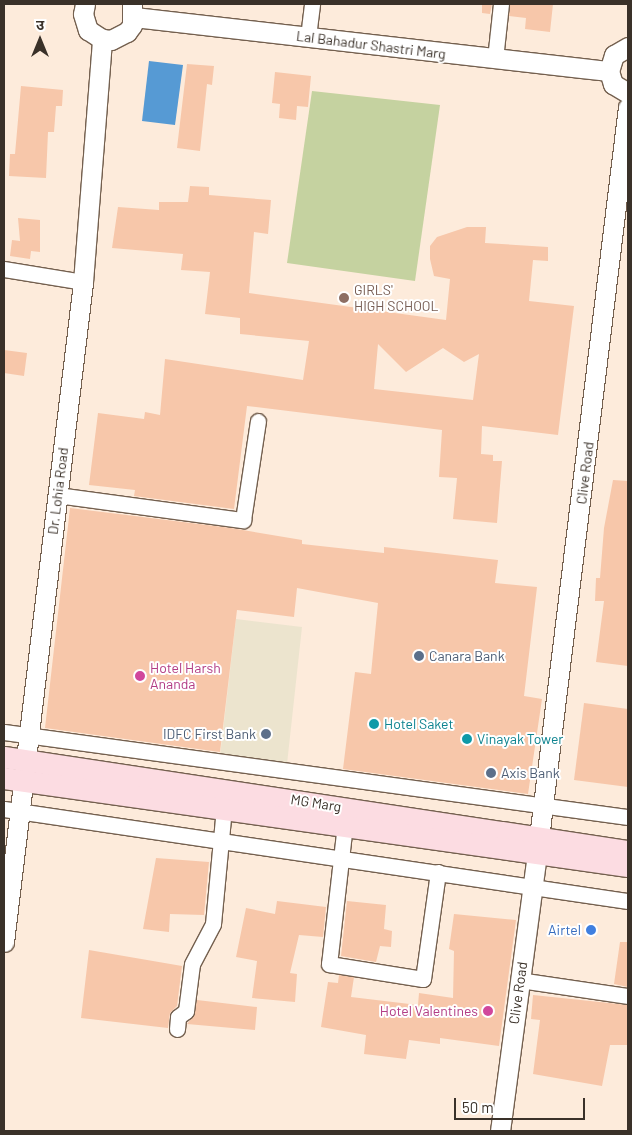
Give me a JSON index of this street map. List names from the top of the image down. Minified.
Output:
{"streets":{"main road":["MG Marg"],"street":["Lal Bahadur Shastri Marg","Clive Road","Dr. Lohia Road"]},"crossings":[["Clive Road","MG Marg"],["Dr. Lohia Road","MG Marg"]],"places":["GIRLS' HIGH SCHOOL","Canara Bank","Hotel Harsh Ananda","Hotel Saket","IDFC First Bank","Vinayak Tower","Axis Bank","Airtel","Hotel Valentines"],"scale_bar":"50 m","north":"top"}
